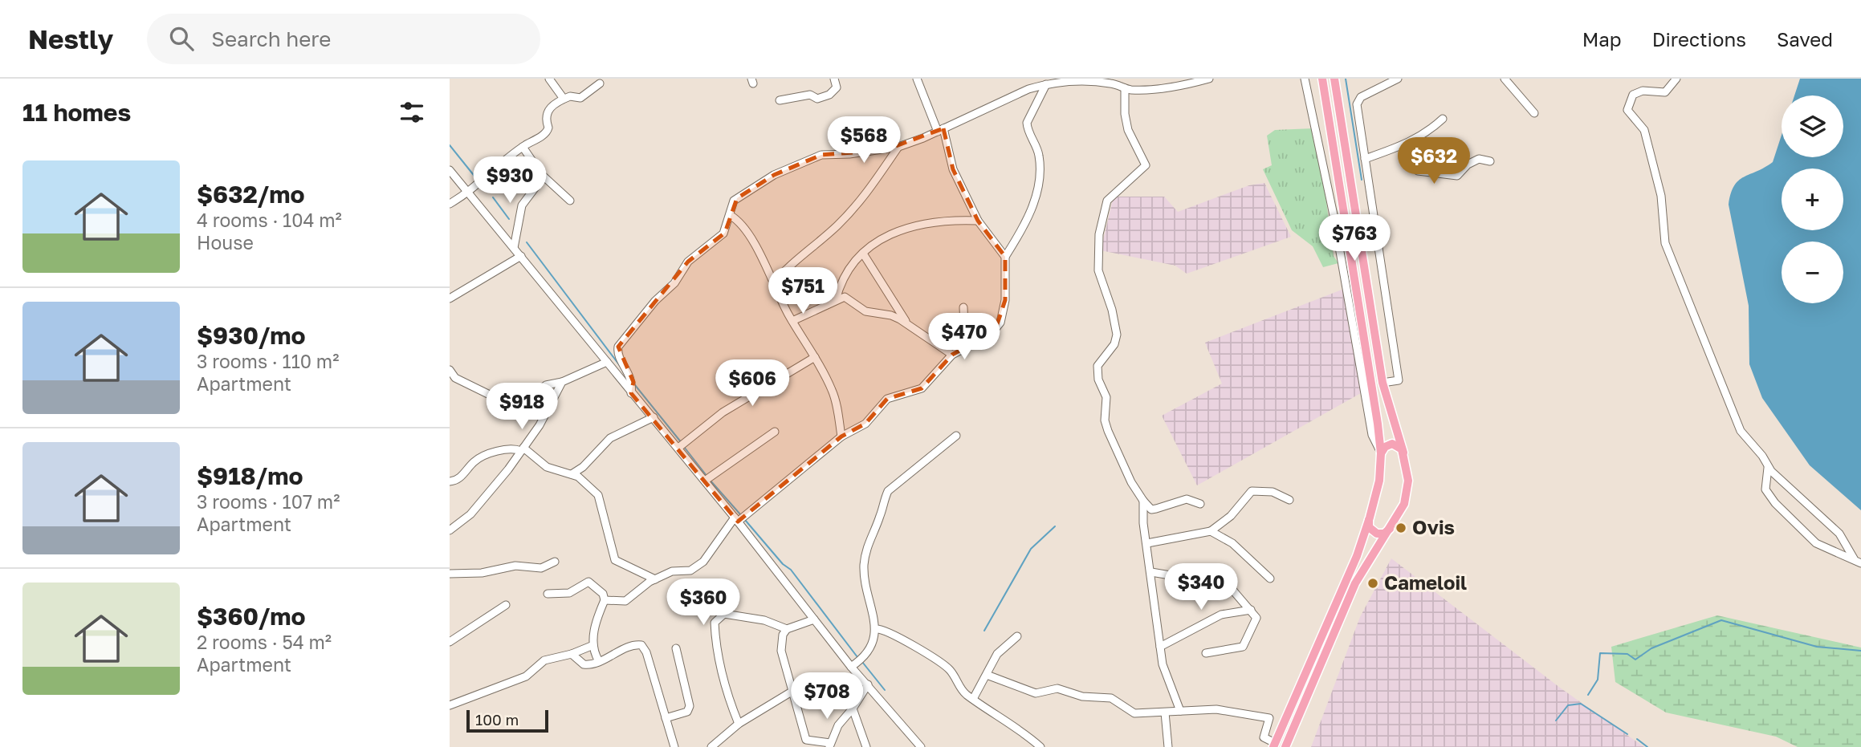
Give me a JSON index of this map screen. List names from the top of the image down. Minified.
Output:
{"places":["Ovis","Cameloil"],"scale_bar":"100 m","page":{"header":"Nestly","search":"Search here","nav":["Map","Directions","Saved"],"heading":"11 homes","map_buttons":["+","−"],"price":["$568","$632","$930","$763","$751","$470","$606","$918","$340","$360","$708"],"list":[{"name":"$632/mo","note":"4 rooms · 104 m² · House"},{"name":"$930/mo","note":"3 rooms · 110 m² · Apartment"},{"name":"$918/mo","note":"3 rooms · 107 m² · Apartment"},{"name":"$360/mo","note":"2 rooms · 54 m² · Apartment"}],"scale":"100 m"}}
